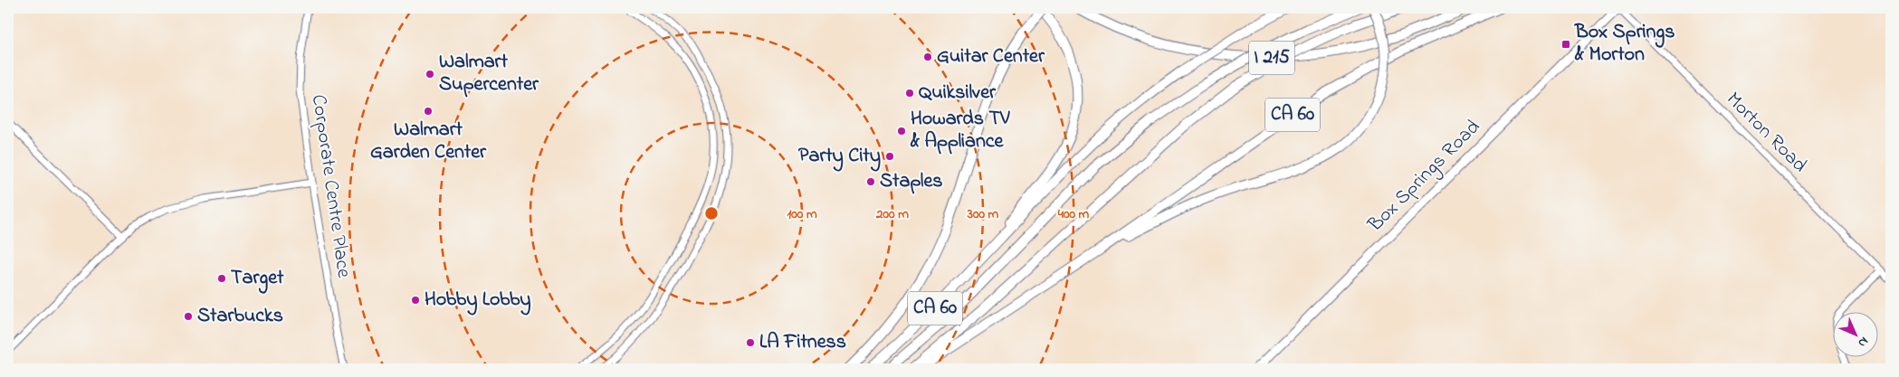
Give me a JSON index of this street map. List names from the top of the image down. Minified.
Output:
{"streets":{"highway":["I 215","CA 60"],"main road":["Box Springs Road"],"street":["Morton Road","Corporate Centre Place"]},"crossings":[["Morton Road","Box Springs Road"]],"places":{"transit":["Box Springs & Morton"],"other":["Guitar Center","Walmart Supercenter","Quiksilver","Walmart Garden Center","Howards TV & Appliance","Party City","Staples","Target","Hobby Lobby","Starbucks","LA Fitness"]},"north":"bottom right","rings":["100 m","200 m","300 m","400 m"]}
